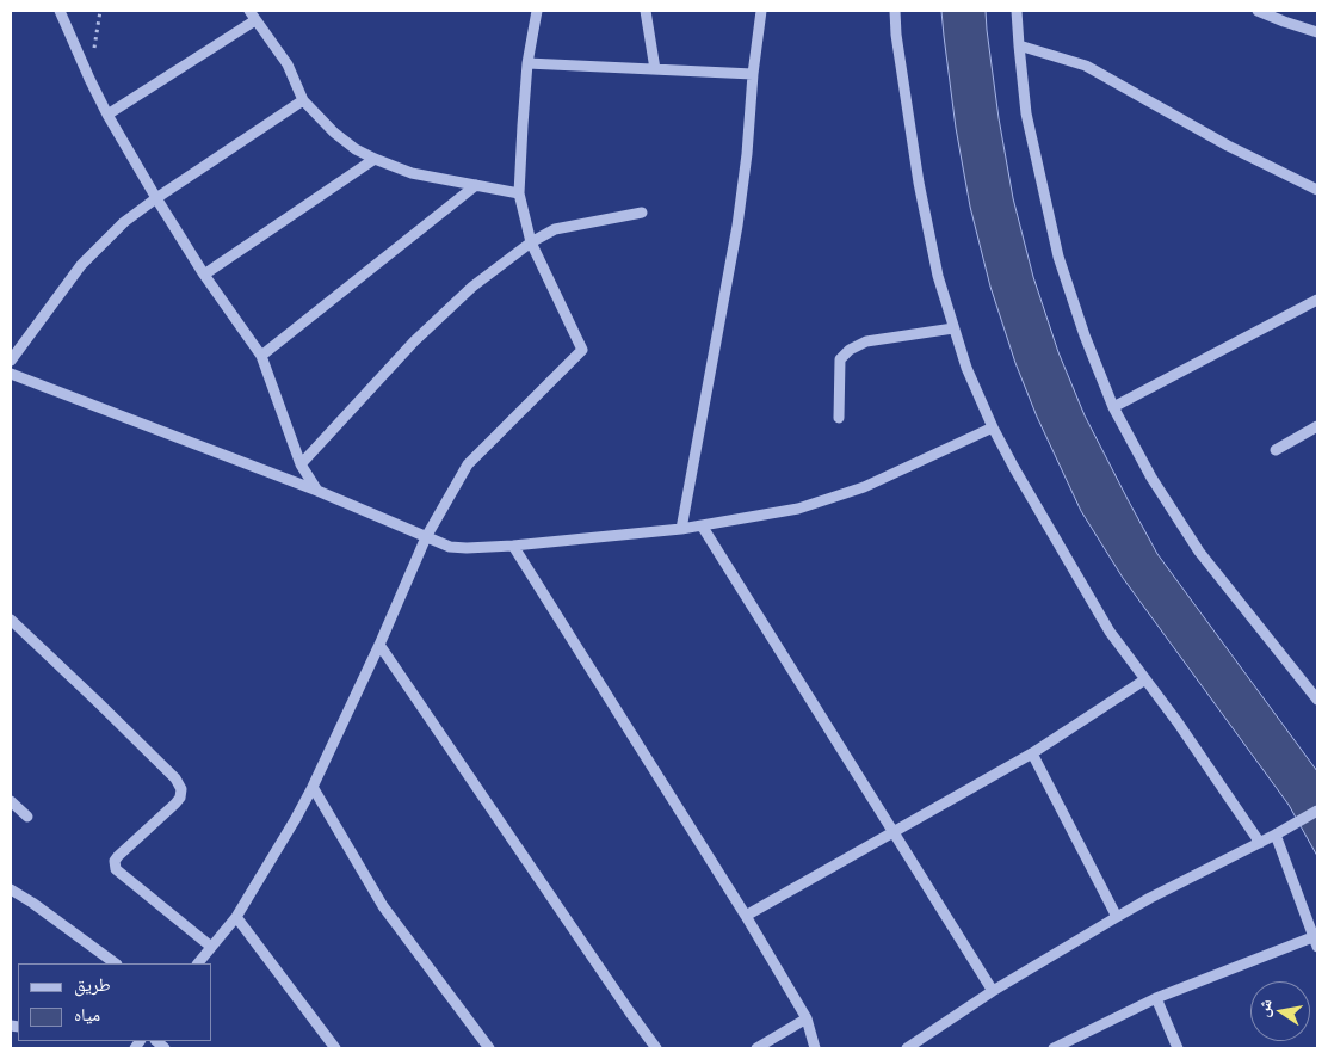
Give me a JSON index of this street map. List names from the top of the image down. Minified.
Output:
{"legend":["طريق","مياه"],"north":"left"}
